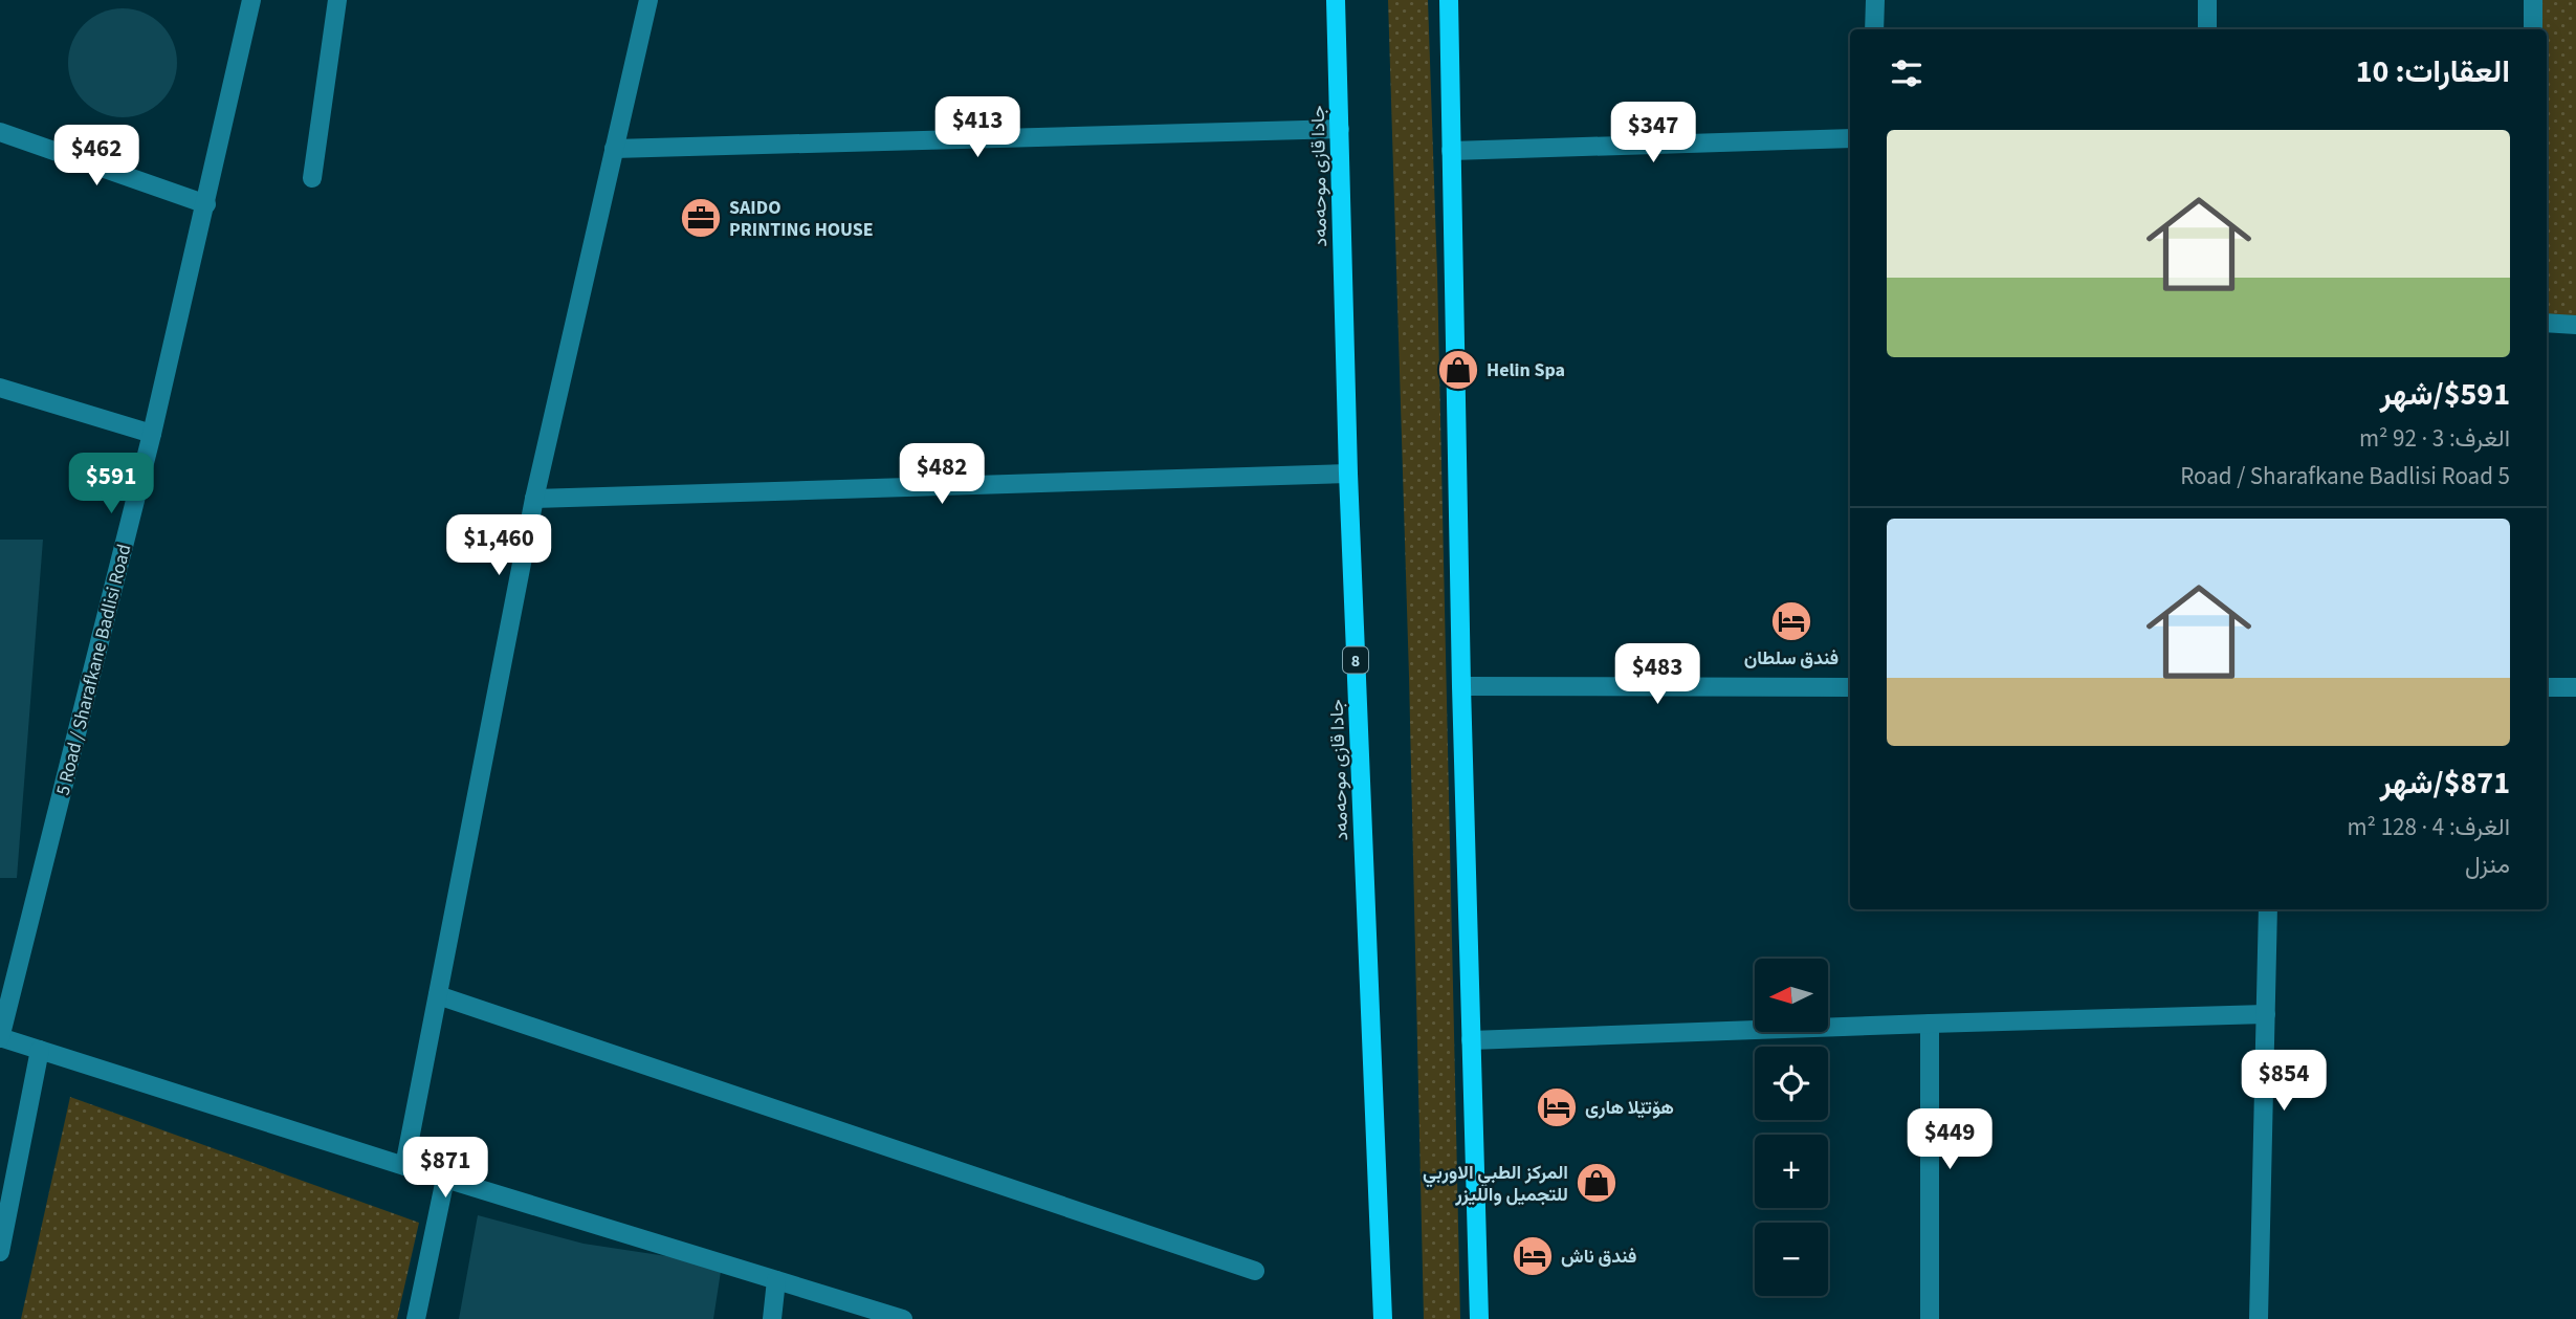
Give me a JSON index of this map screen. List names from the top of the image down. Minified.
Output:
{"streets":{"main road":["جادا قازی موحەمەد","8"],"street":["5 Road / Sharafkane Badlisi Road"]},"places":{"office":["SAIDO PRINTING HOUSE"],"shop":["Helin Spa","المركز الطبي الاوربي للتجميل والليزر"],"hotel":["فندق سلطان","هۆتێلا هاری","فندق ناش"]},"north":"left","page":{"heading":"العقارات: 10","price":["$413","$347","$462","$482","$591","$1,460","$483","$854","$449","$871"],"list":[{"name":"$591/شهر","note":"الغرف: 3 · 92 m² · 5 Road / Sharafkane Badlisi Road"},{"name":"$871/شهر","note":"الغرف: 4 · 128 m² · منزل"}],"map_buttons":["+","−"]}}
